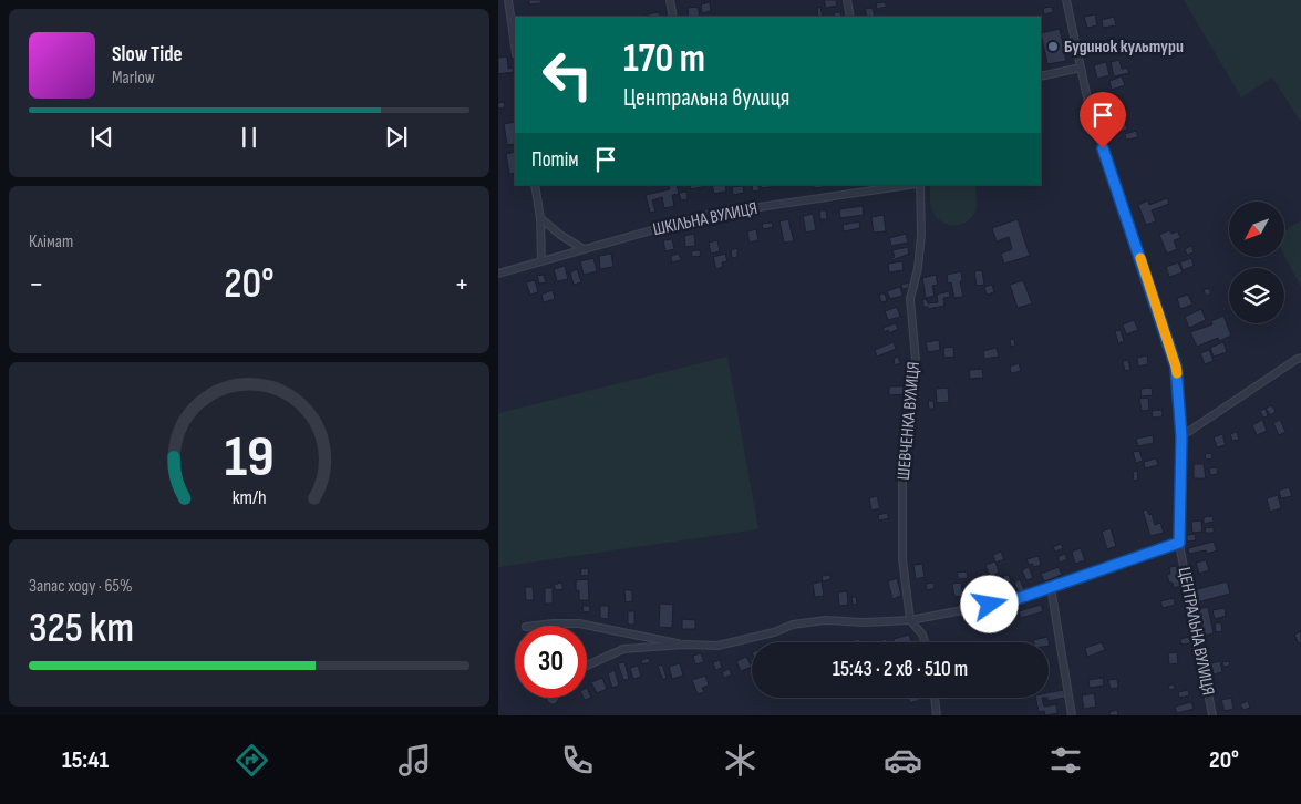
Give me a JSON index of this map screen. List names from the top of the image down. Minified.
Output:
{"streets":{"street":["ШКІЛЬНА ВУЛИЦЯ","ШЕВЧЕНКА ВУЛИЦЯ","ЦЕНТРАЛЬНА ВУЛИЦЯ"]},"places":["Будинок культури"],"north":"bottom left","page":{"turn":["170 m","Центральна вулиця"],"song":["Slow Tide","Marlow"],"then":"Потім","tile":["Клімат",["Запас ходу · 65%","325 km"]],"heat":["−","20°","+"],"limit":"30","trip":"15:43 · 2 хв · 510 m","tabs":["15:41","20°"],"gauge":["19","km/h"]}}
